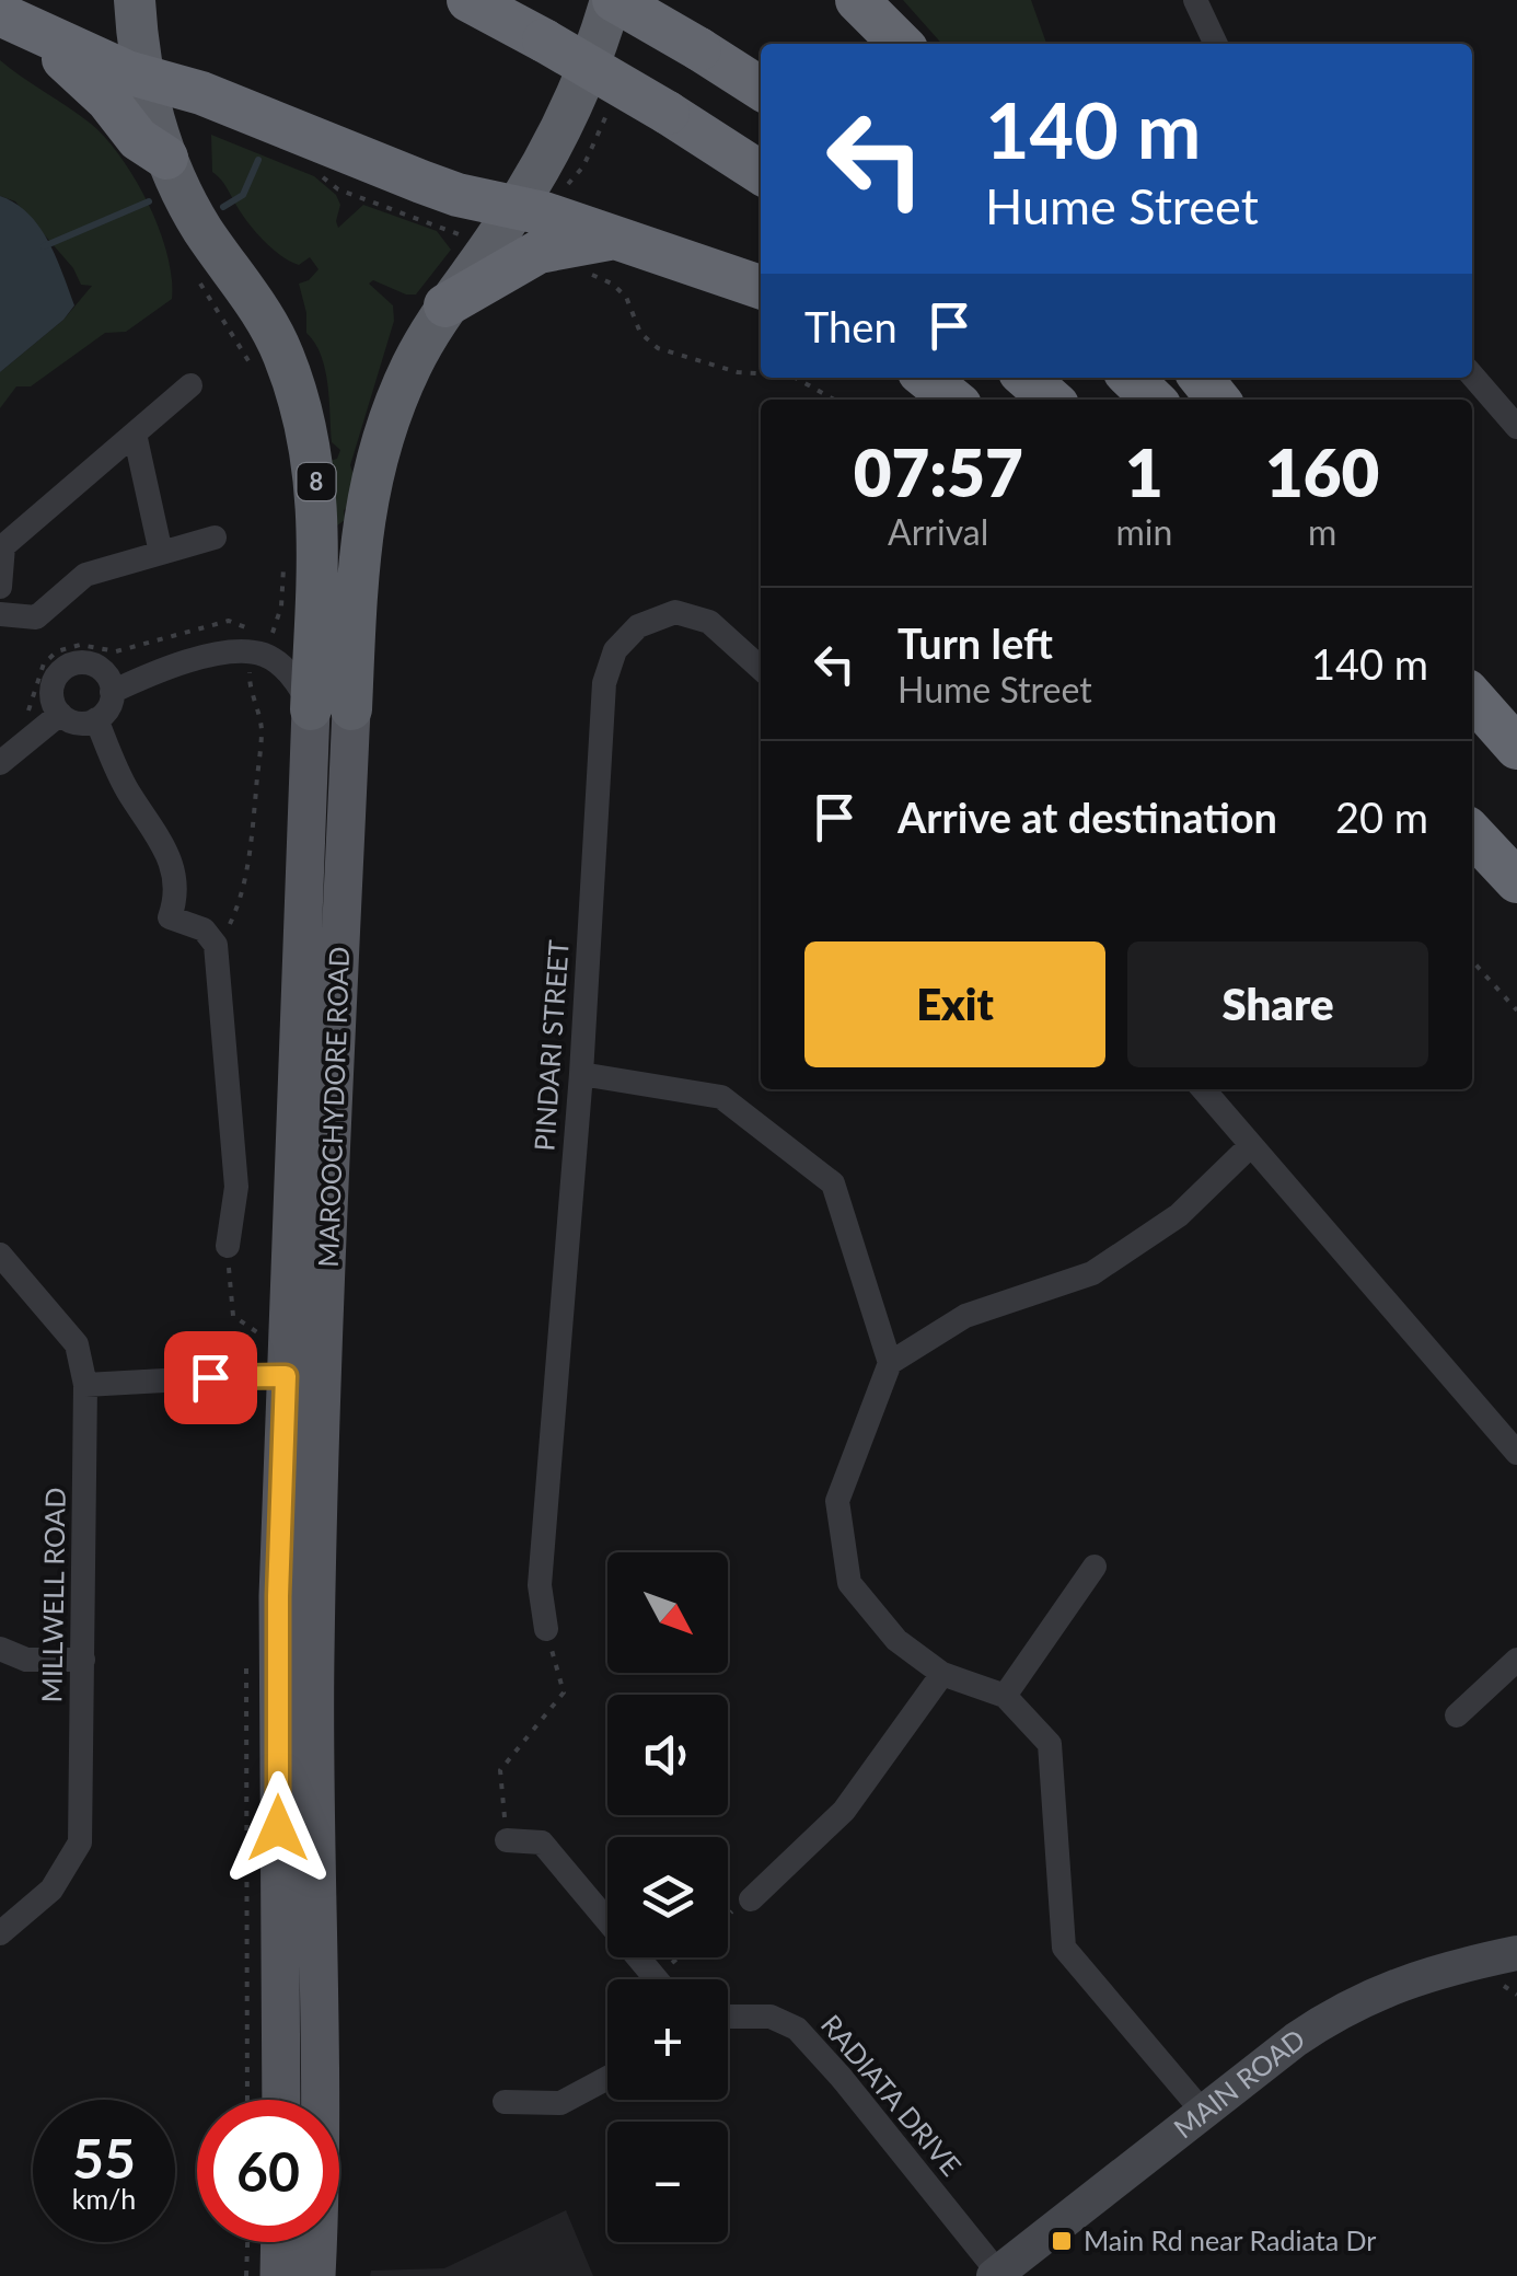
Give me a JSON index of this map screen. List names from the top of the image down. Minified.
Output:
{"streets":{"highway":["8","MAROOCHYDORE ROAD"],"main road":["MAIN ROAD"],"street":["PINDARI STREET","MILLWELL ROAD","RADIATA DRIVE"]},"crossings":[["MAIN ROAD","RADIATA DRIVE"]],"places":{"transit":["Main Rd near Radiata Dr"]},"north":"bottom right","page":{"turn":["140 m","Hume Street"],"then":"Then","eta":["07:57","Arrival","1","min","160","m"],"list":[{"name":"Turn left","note":"Hume Street","value":"140 m"},{"name":"Arrive at destination","value":"20 m"}],"buttons":["Exit","Share"],"map_buttons":["+","−"],"speed":"55 km/h","limit":"60"}}
